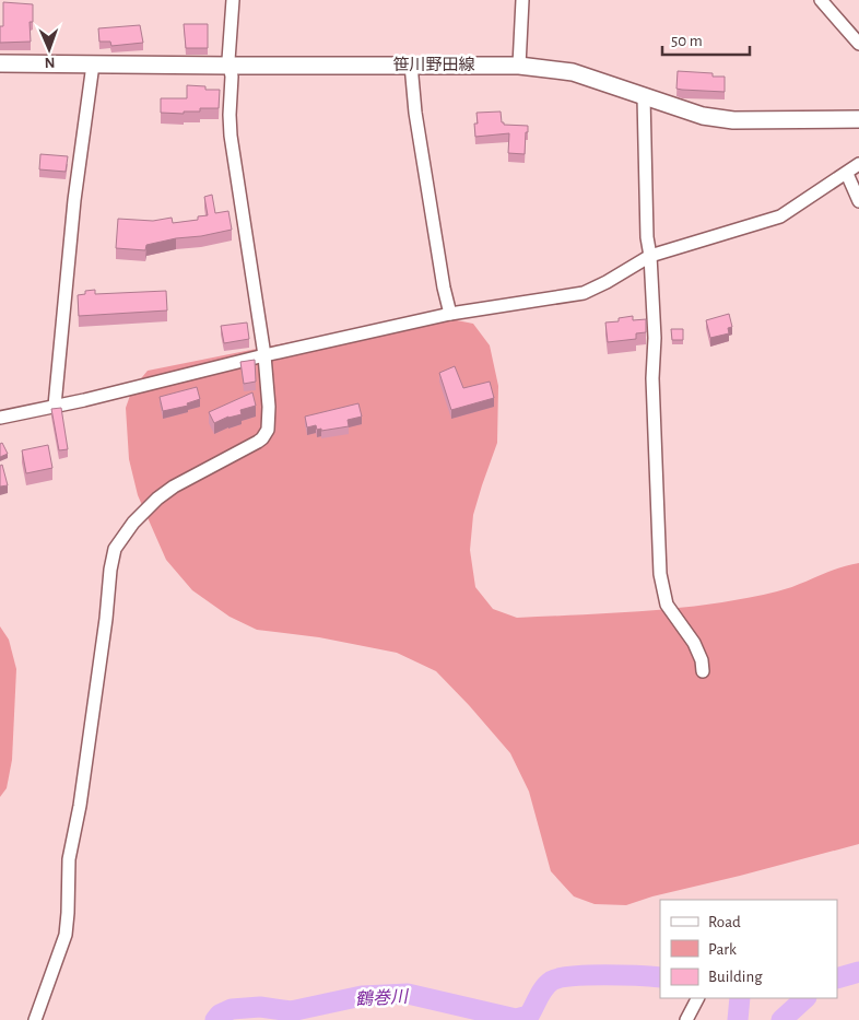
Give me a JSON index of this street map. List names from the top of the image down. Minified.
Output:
{"streets":{"street":["笹川野田線"]},"water":["鶴巻川"],"legend":["Road","Park","Building"],"scale_bar":"50 m","north":"bottom"}
